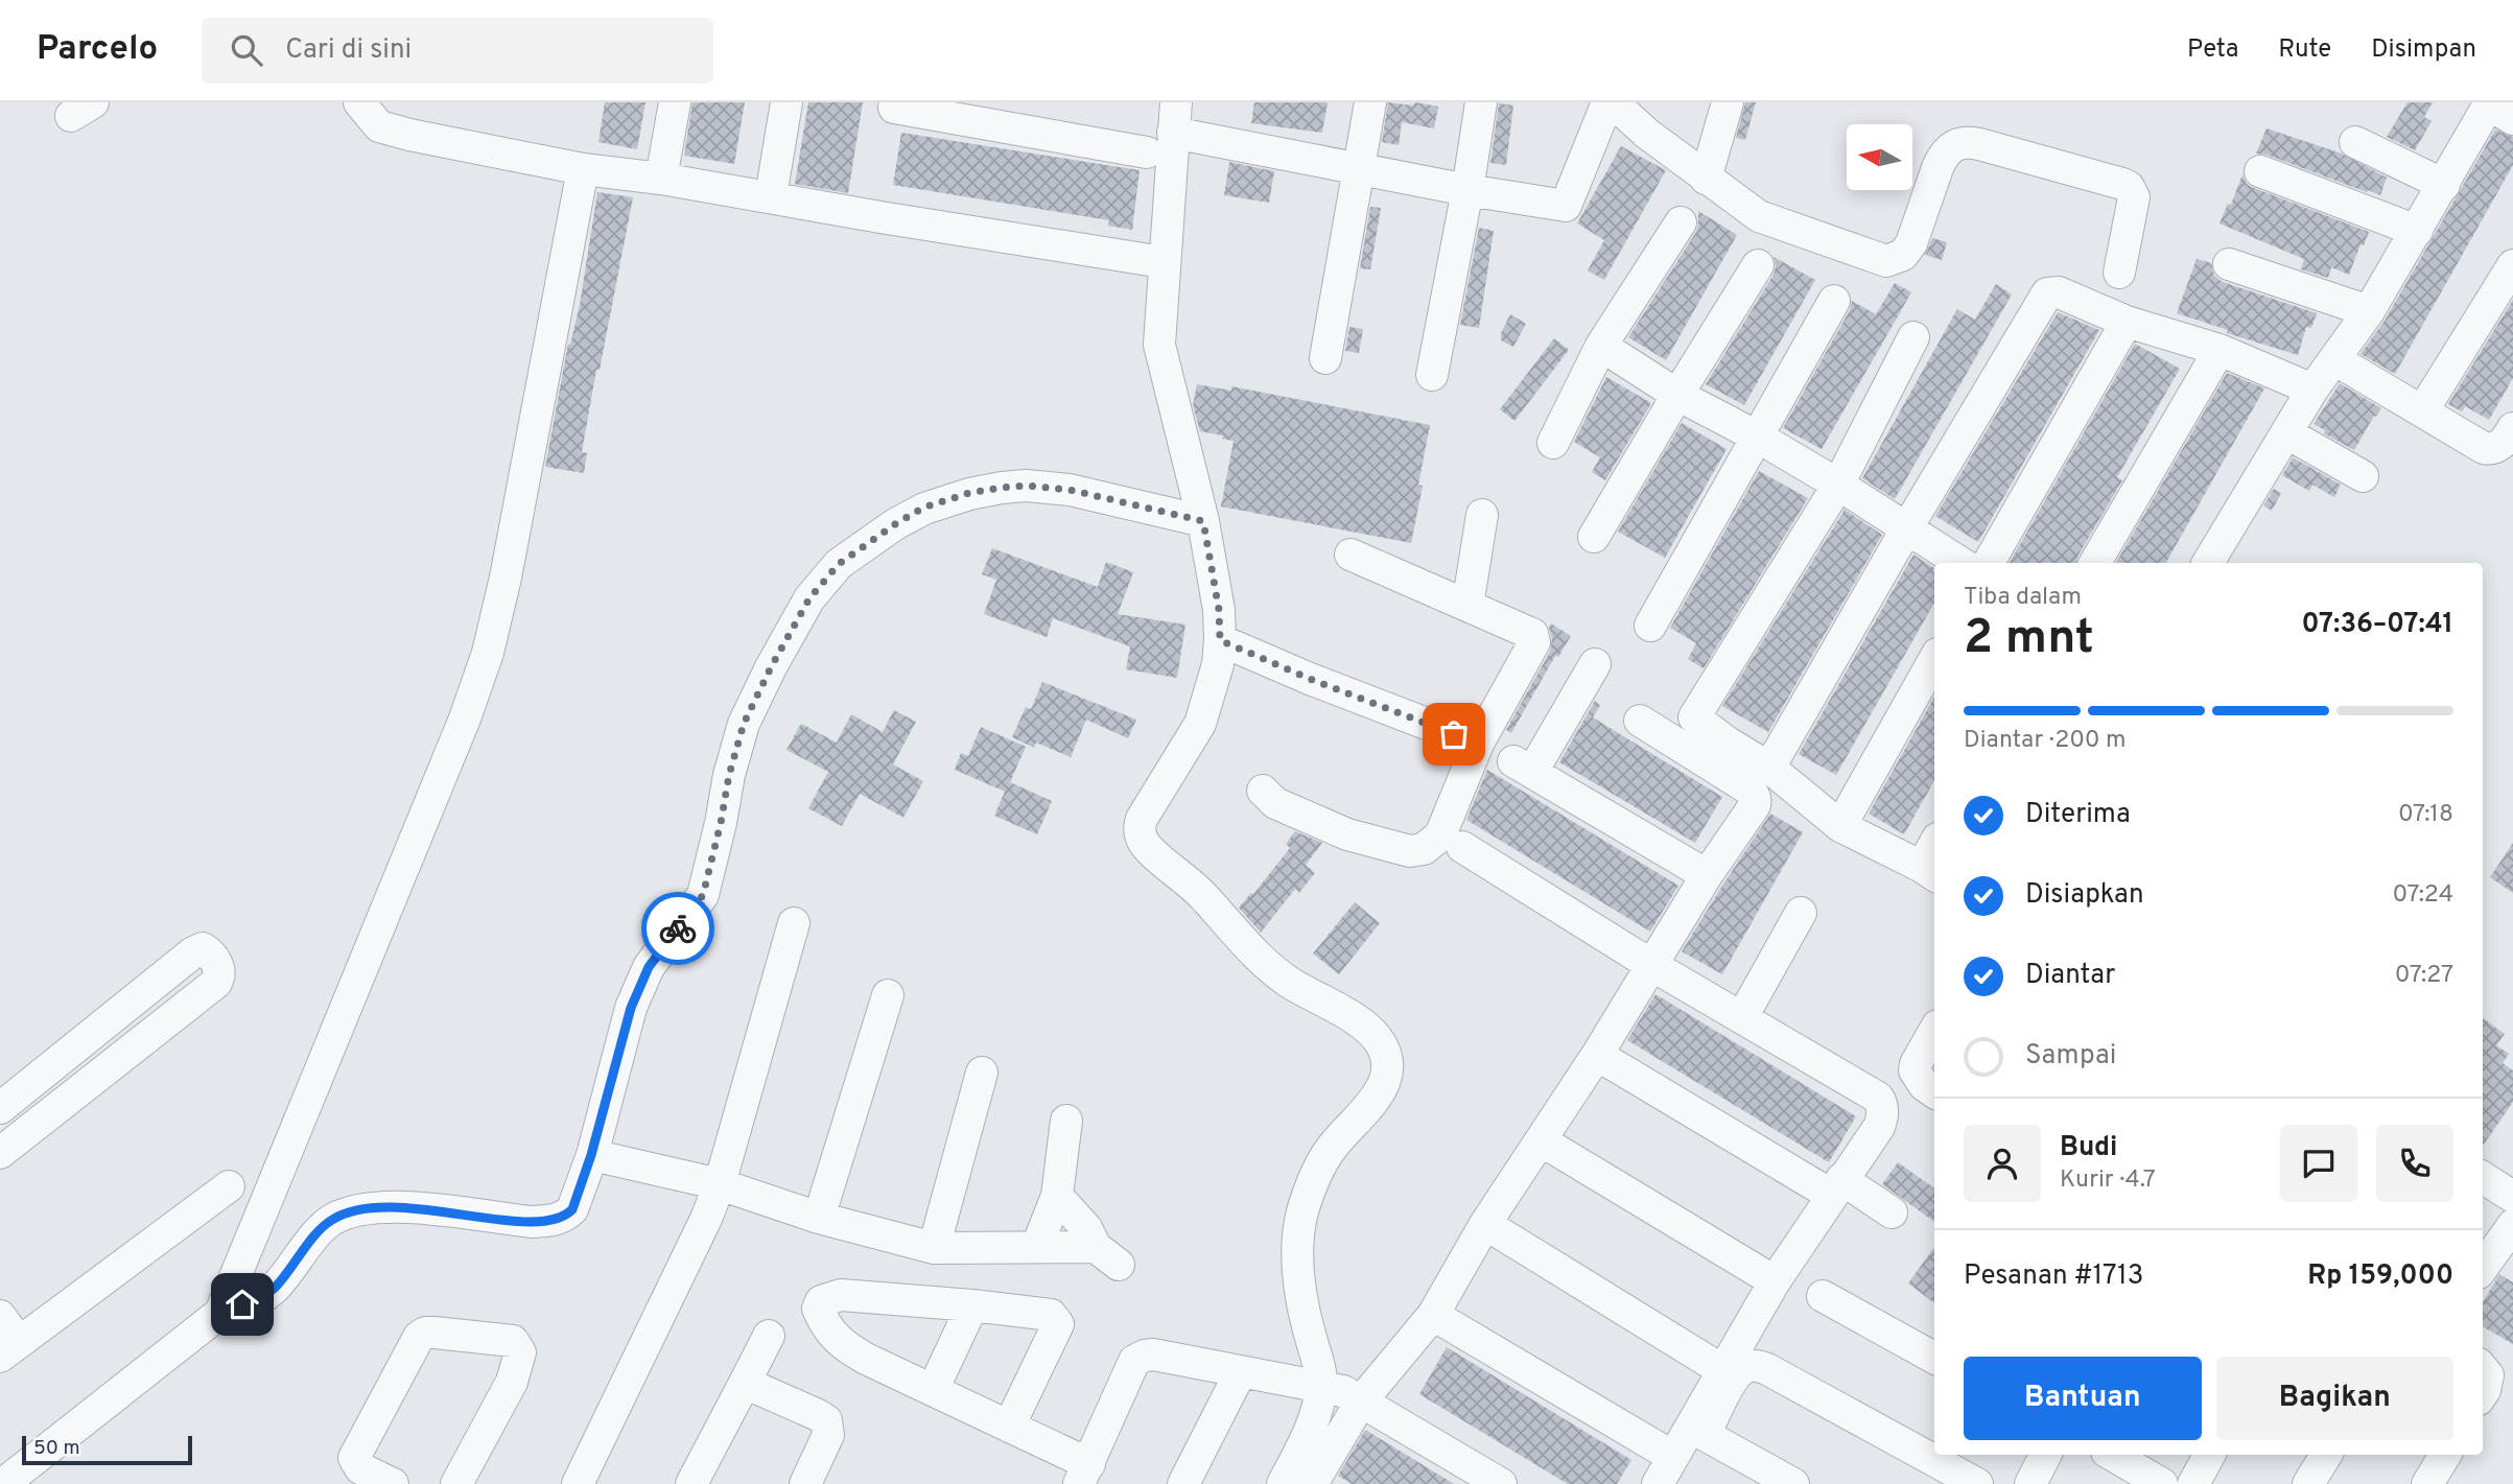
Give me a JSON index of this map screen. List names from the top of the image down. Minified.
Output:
{"scale_bar":"50 m","north":"left","page":{"header":"Parcelo","search":"Cari di sini","nav":["Peta","Rute","Disimpan"],"heading":["2 mnt","Tiba dalam","07:36–07:41"],"panel":["Budi","Kurir · 4.7","Pesanan #1713","Rp 159,000"],"bar":"Diantar · 200 m","list":[["Diterima","07:18"],["Disiapkan","07:24"],["Diantar","07:27"],"Sampai"],"buttons":["Bantuan","Bagikan"],"scale":"50 m"}}
